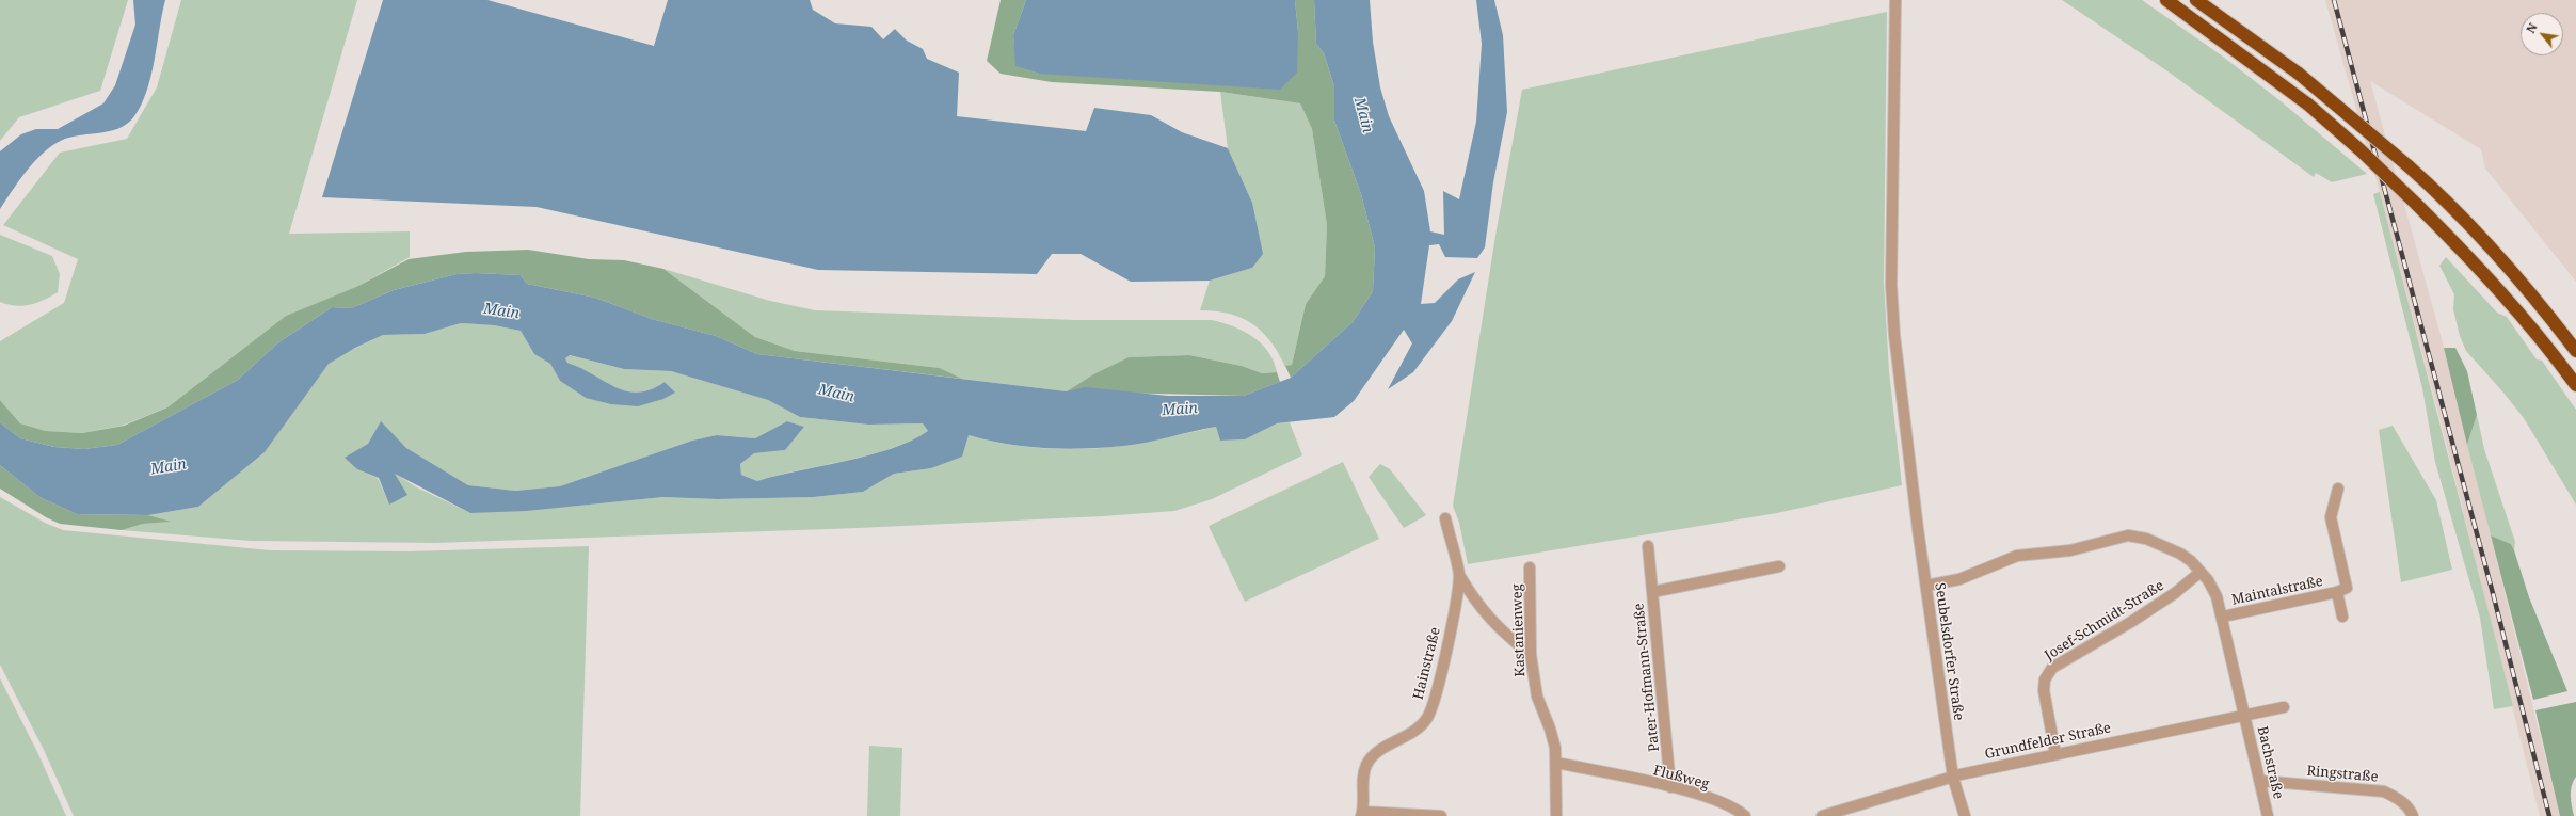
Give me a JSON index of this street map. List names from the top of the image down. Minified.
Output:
{"streets":{"street":["Maintalstraße","Josef-Schmidt-Straße","Kastanienweg","Seubelsdorfer Straße","Hainstraße","Pater-Hofmann-Straße","Grundfelder Straße","Bachstraße","Ringstraße","Flußweg"]},"crossings":[["Maintalstraße","Bachstraße"],["Josef-Schmidt-Straße","Grundfelder Straße"],["Josef-Schmidt-Straße","Bachstraße"],["Kastanienweg","Flußweg"],["Seubelsdorfer Straße","Grundfelder Straße"],["Seubelsdorfer Straße","Bachstraße"],["Pater-Hofmann-Straße","Flußweg"],["Grundfelder Straße","Bachstraße"],["Bachstraße","Ringstraße"]],"water":["Main"],"north":"top left"}
